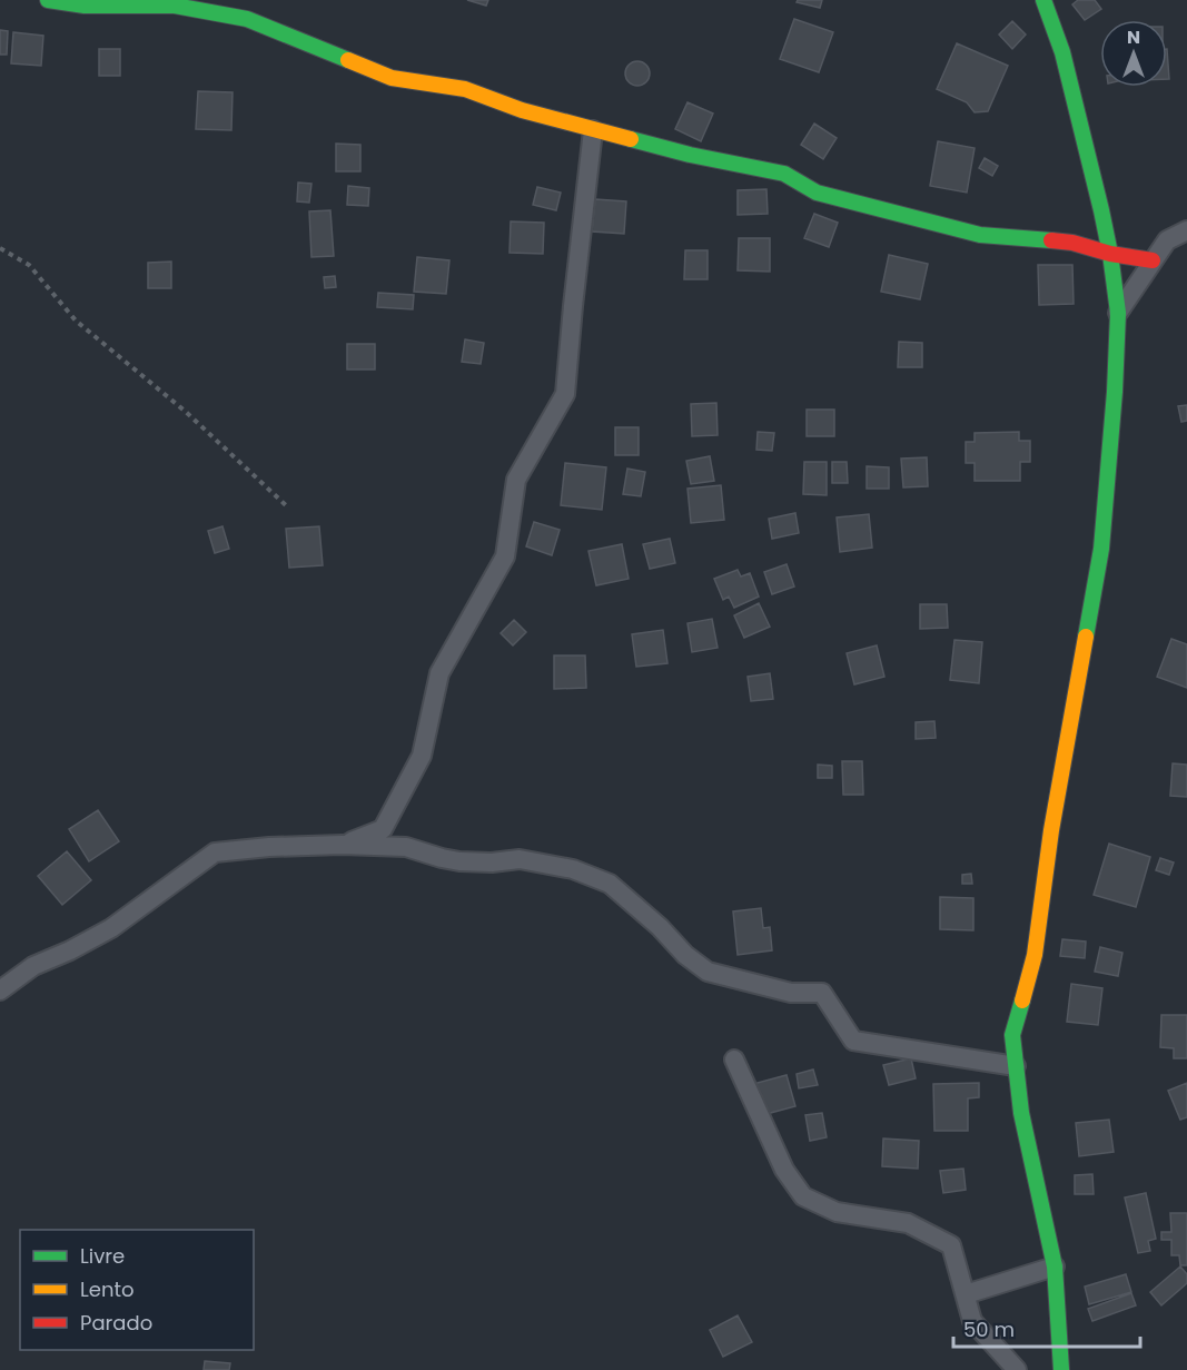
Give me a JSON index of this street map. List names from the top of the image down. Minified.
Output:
{"legend":["Livre","Lento","Parado"],"scale_bar":"50 m","north":"top"}
